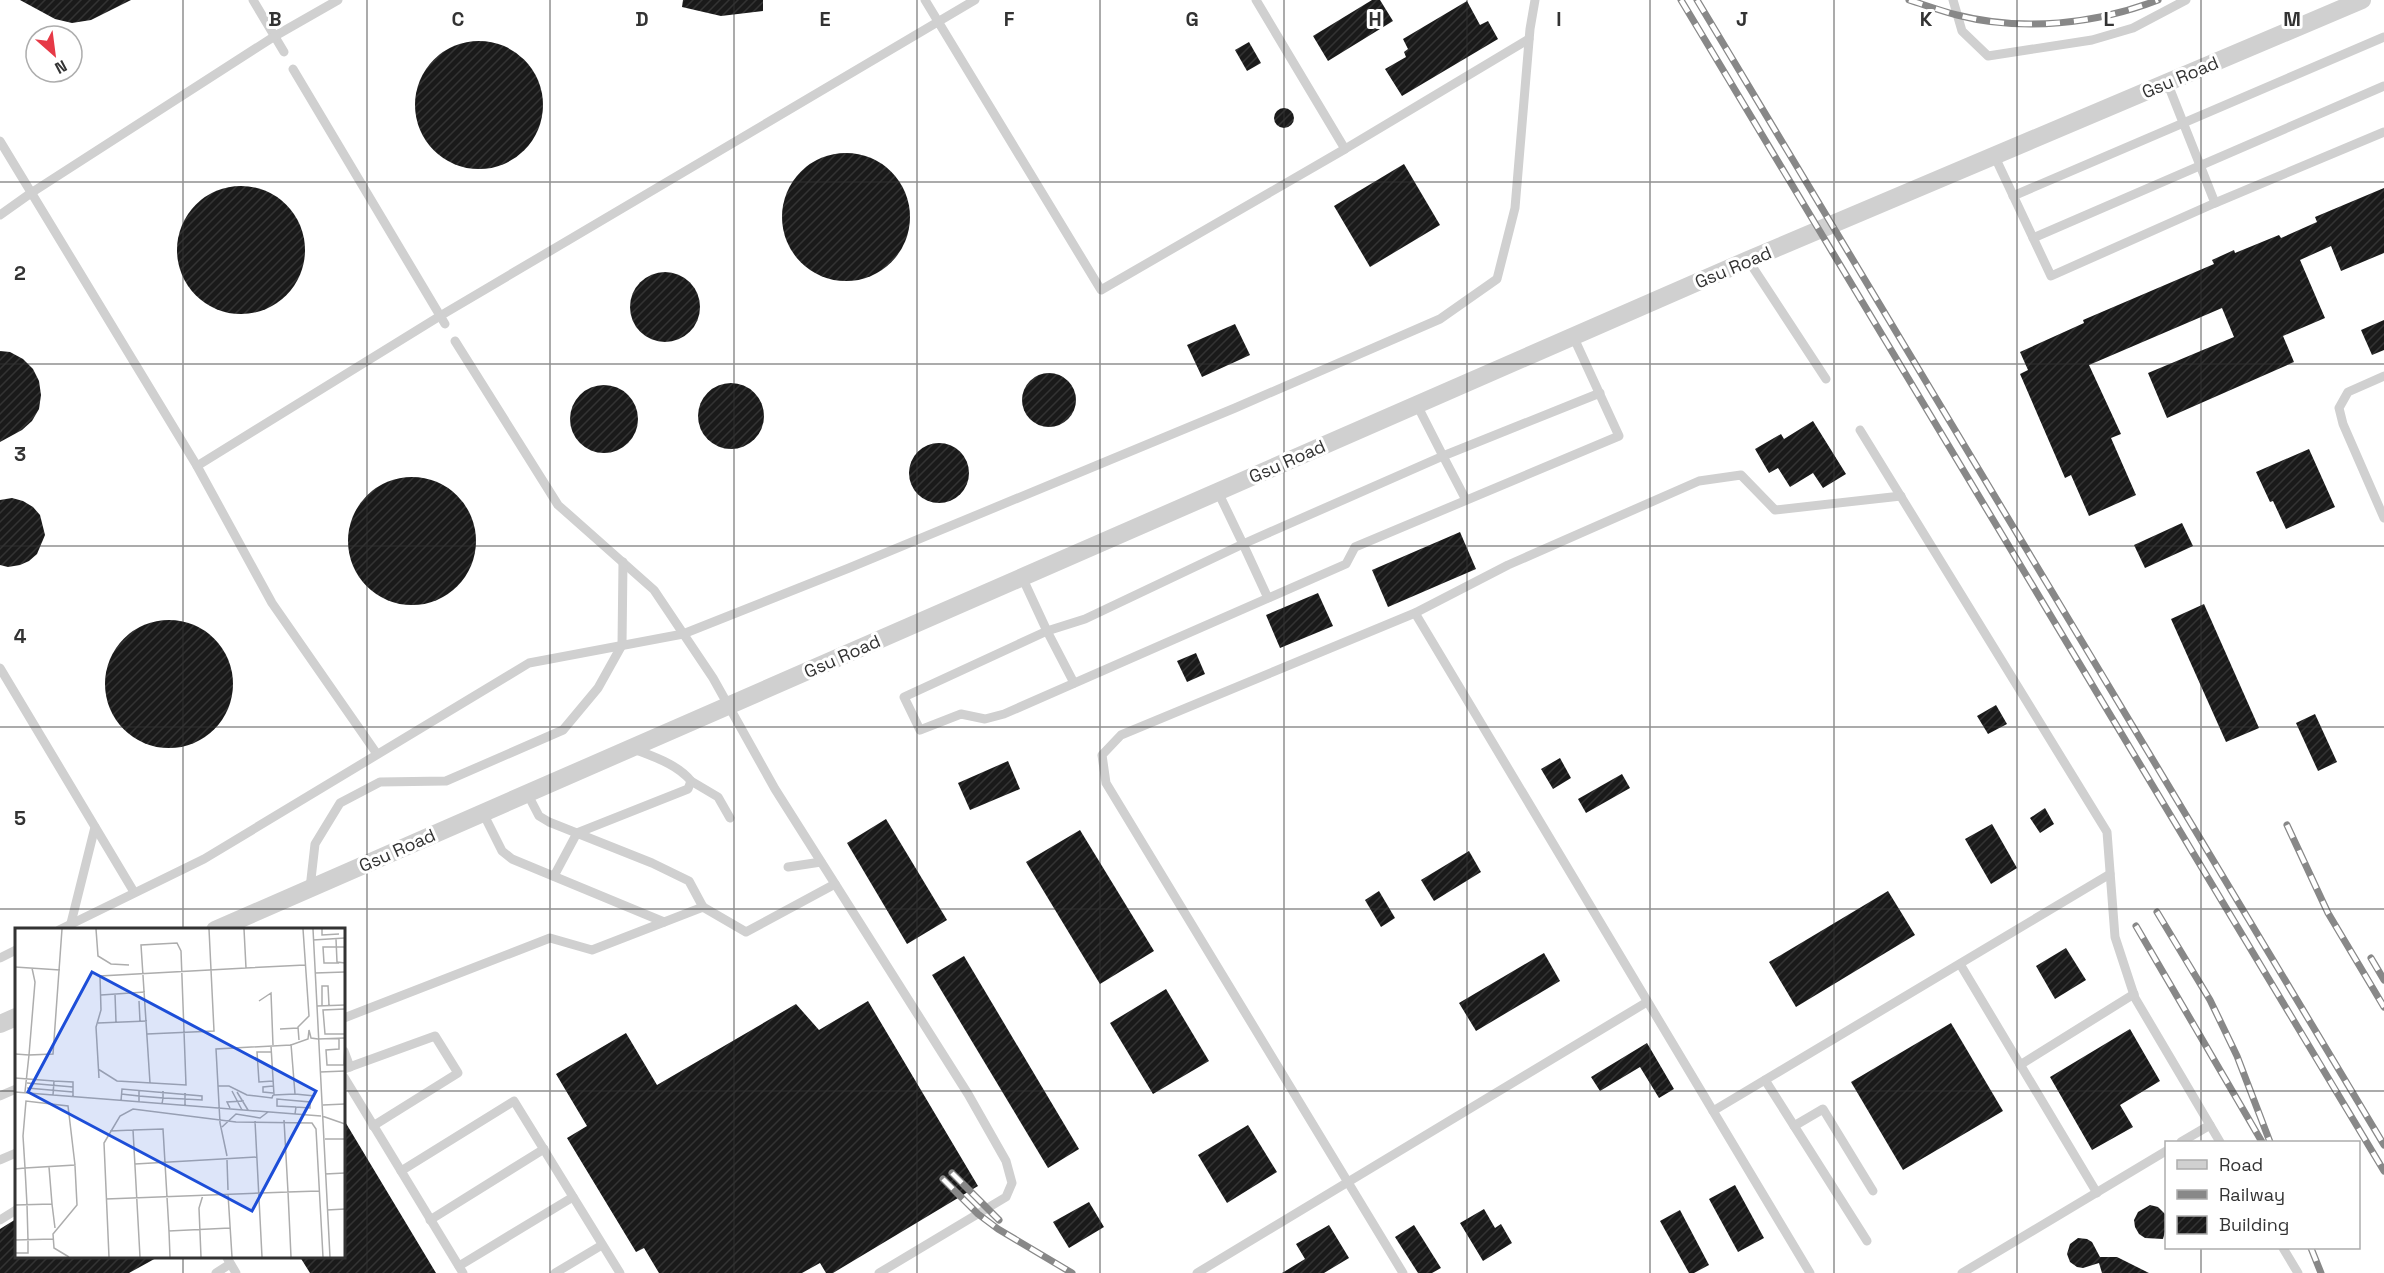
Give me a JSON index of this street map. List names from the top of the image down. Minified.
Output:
{"streets":{"street":["Gsu Road"]},"legend":["Road","Railway","Building"],"north":"bottom right","grid":{"columns":["B","C","D","E","F","G","H","I","J","K","L","M"],"rows":["2","3","4","5"]}}
